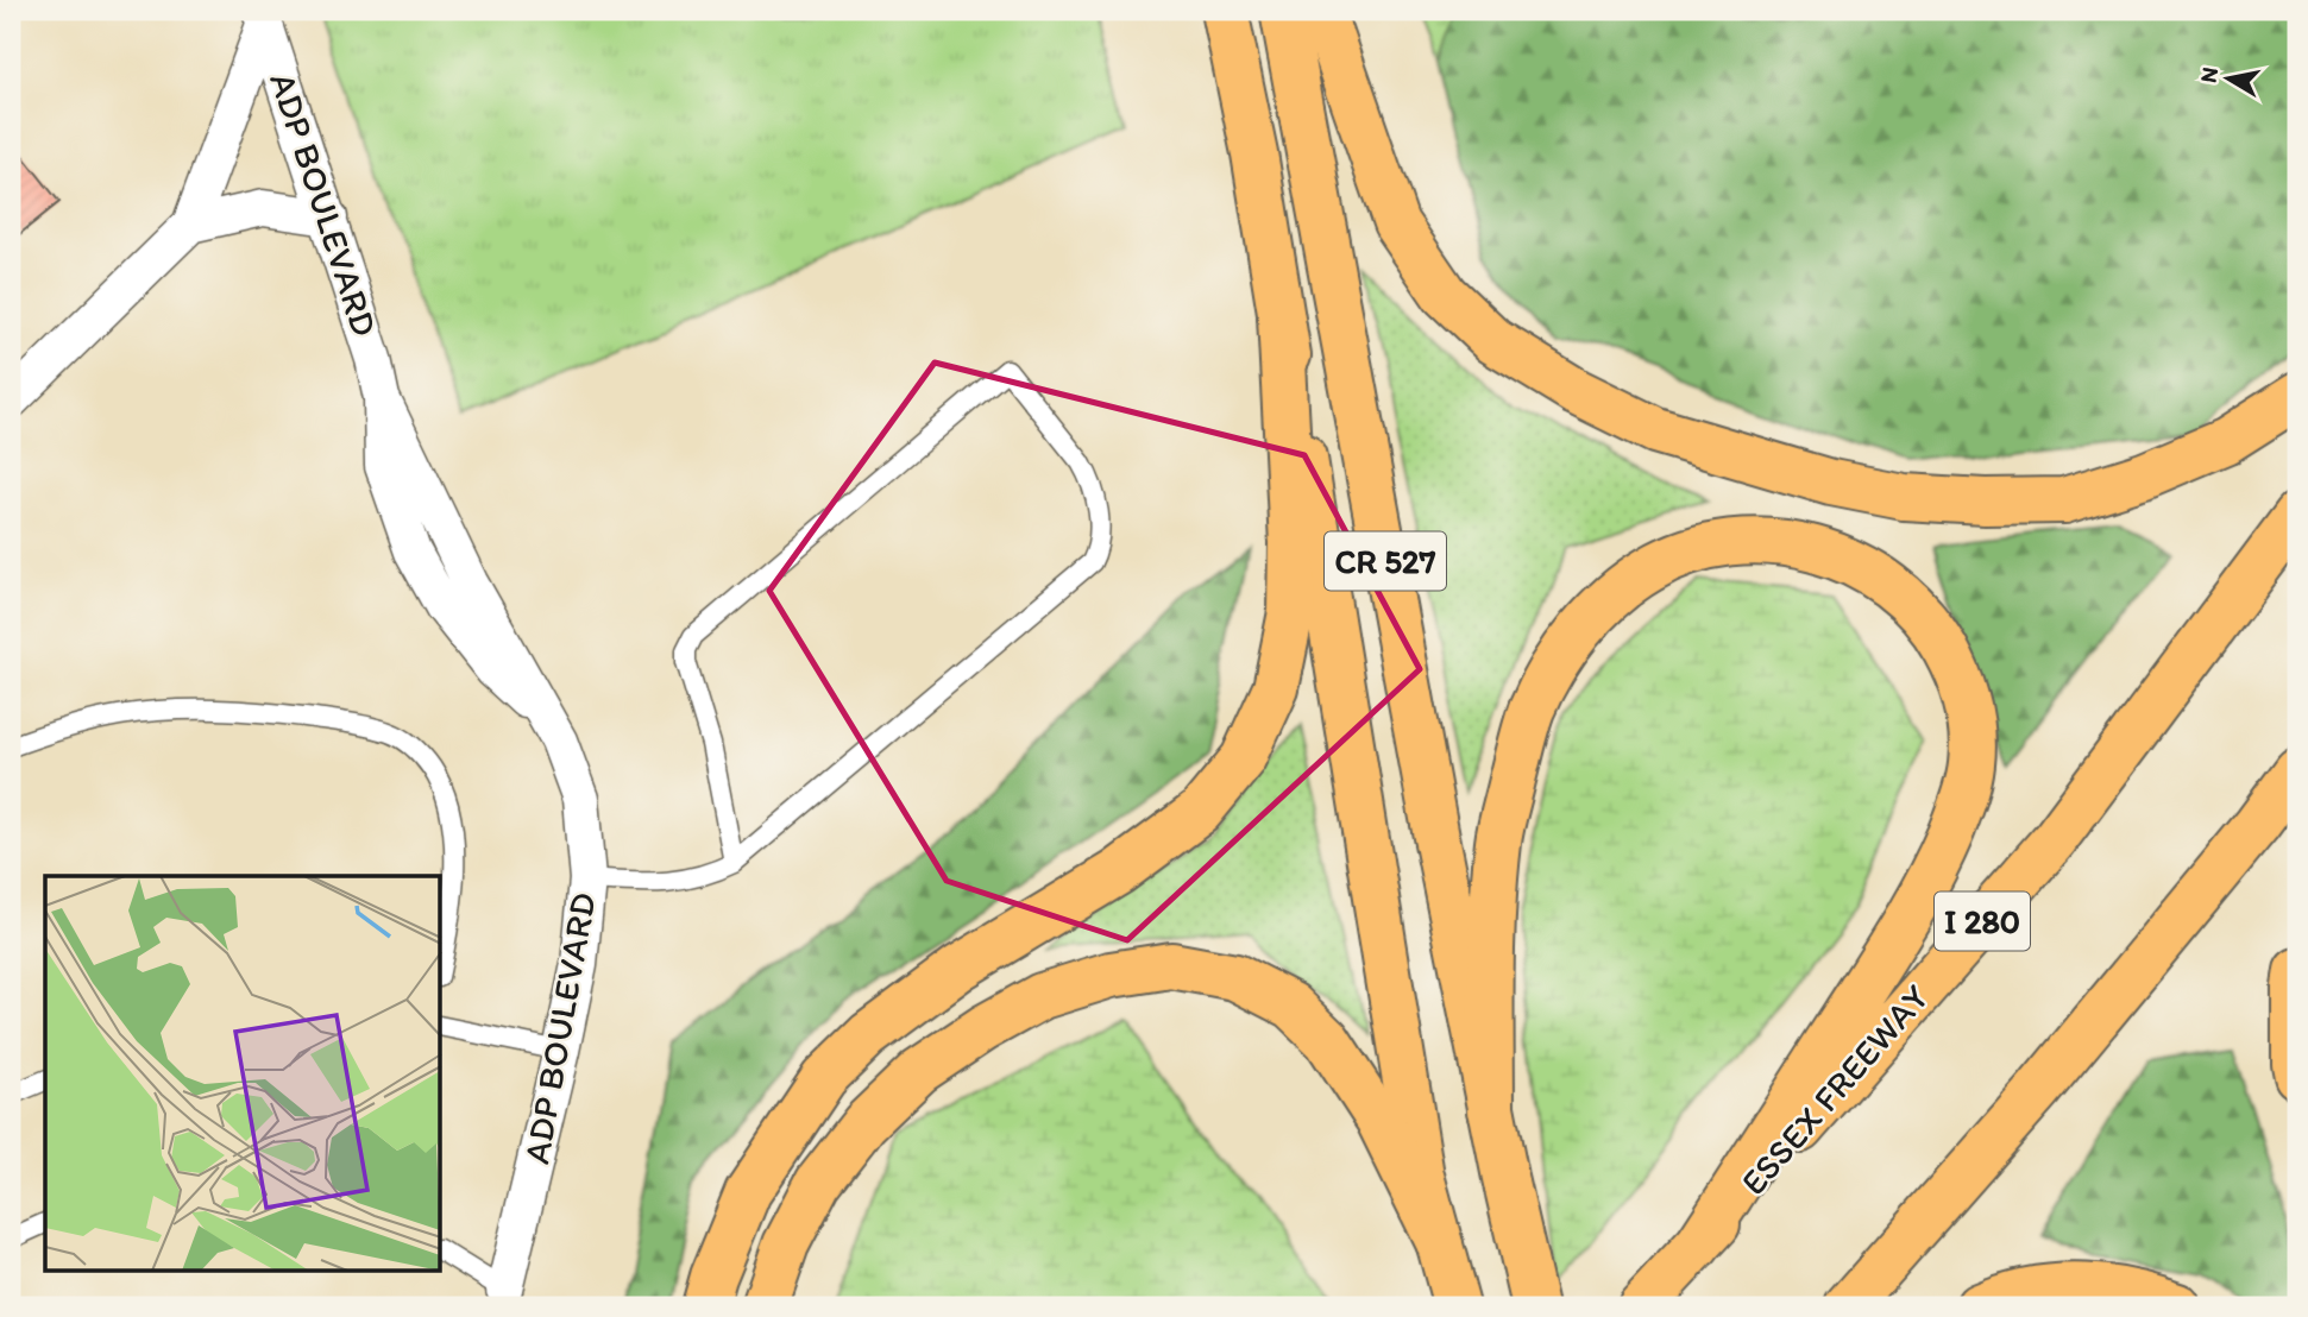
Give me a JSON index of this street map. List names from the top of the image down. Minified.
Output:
{"streets":{"main road":["CR 527","I 280","ESSEX FREEWAY"],"street":["ADP BOULEVARD"]},"north":"left"}
